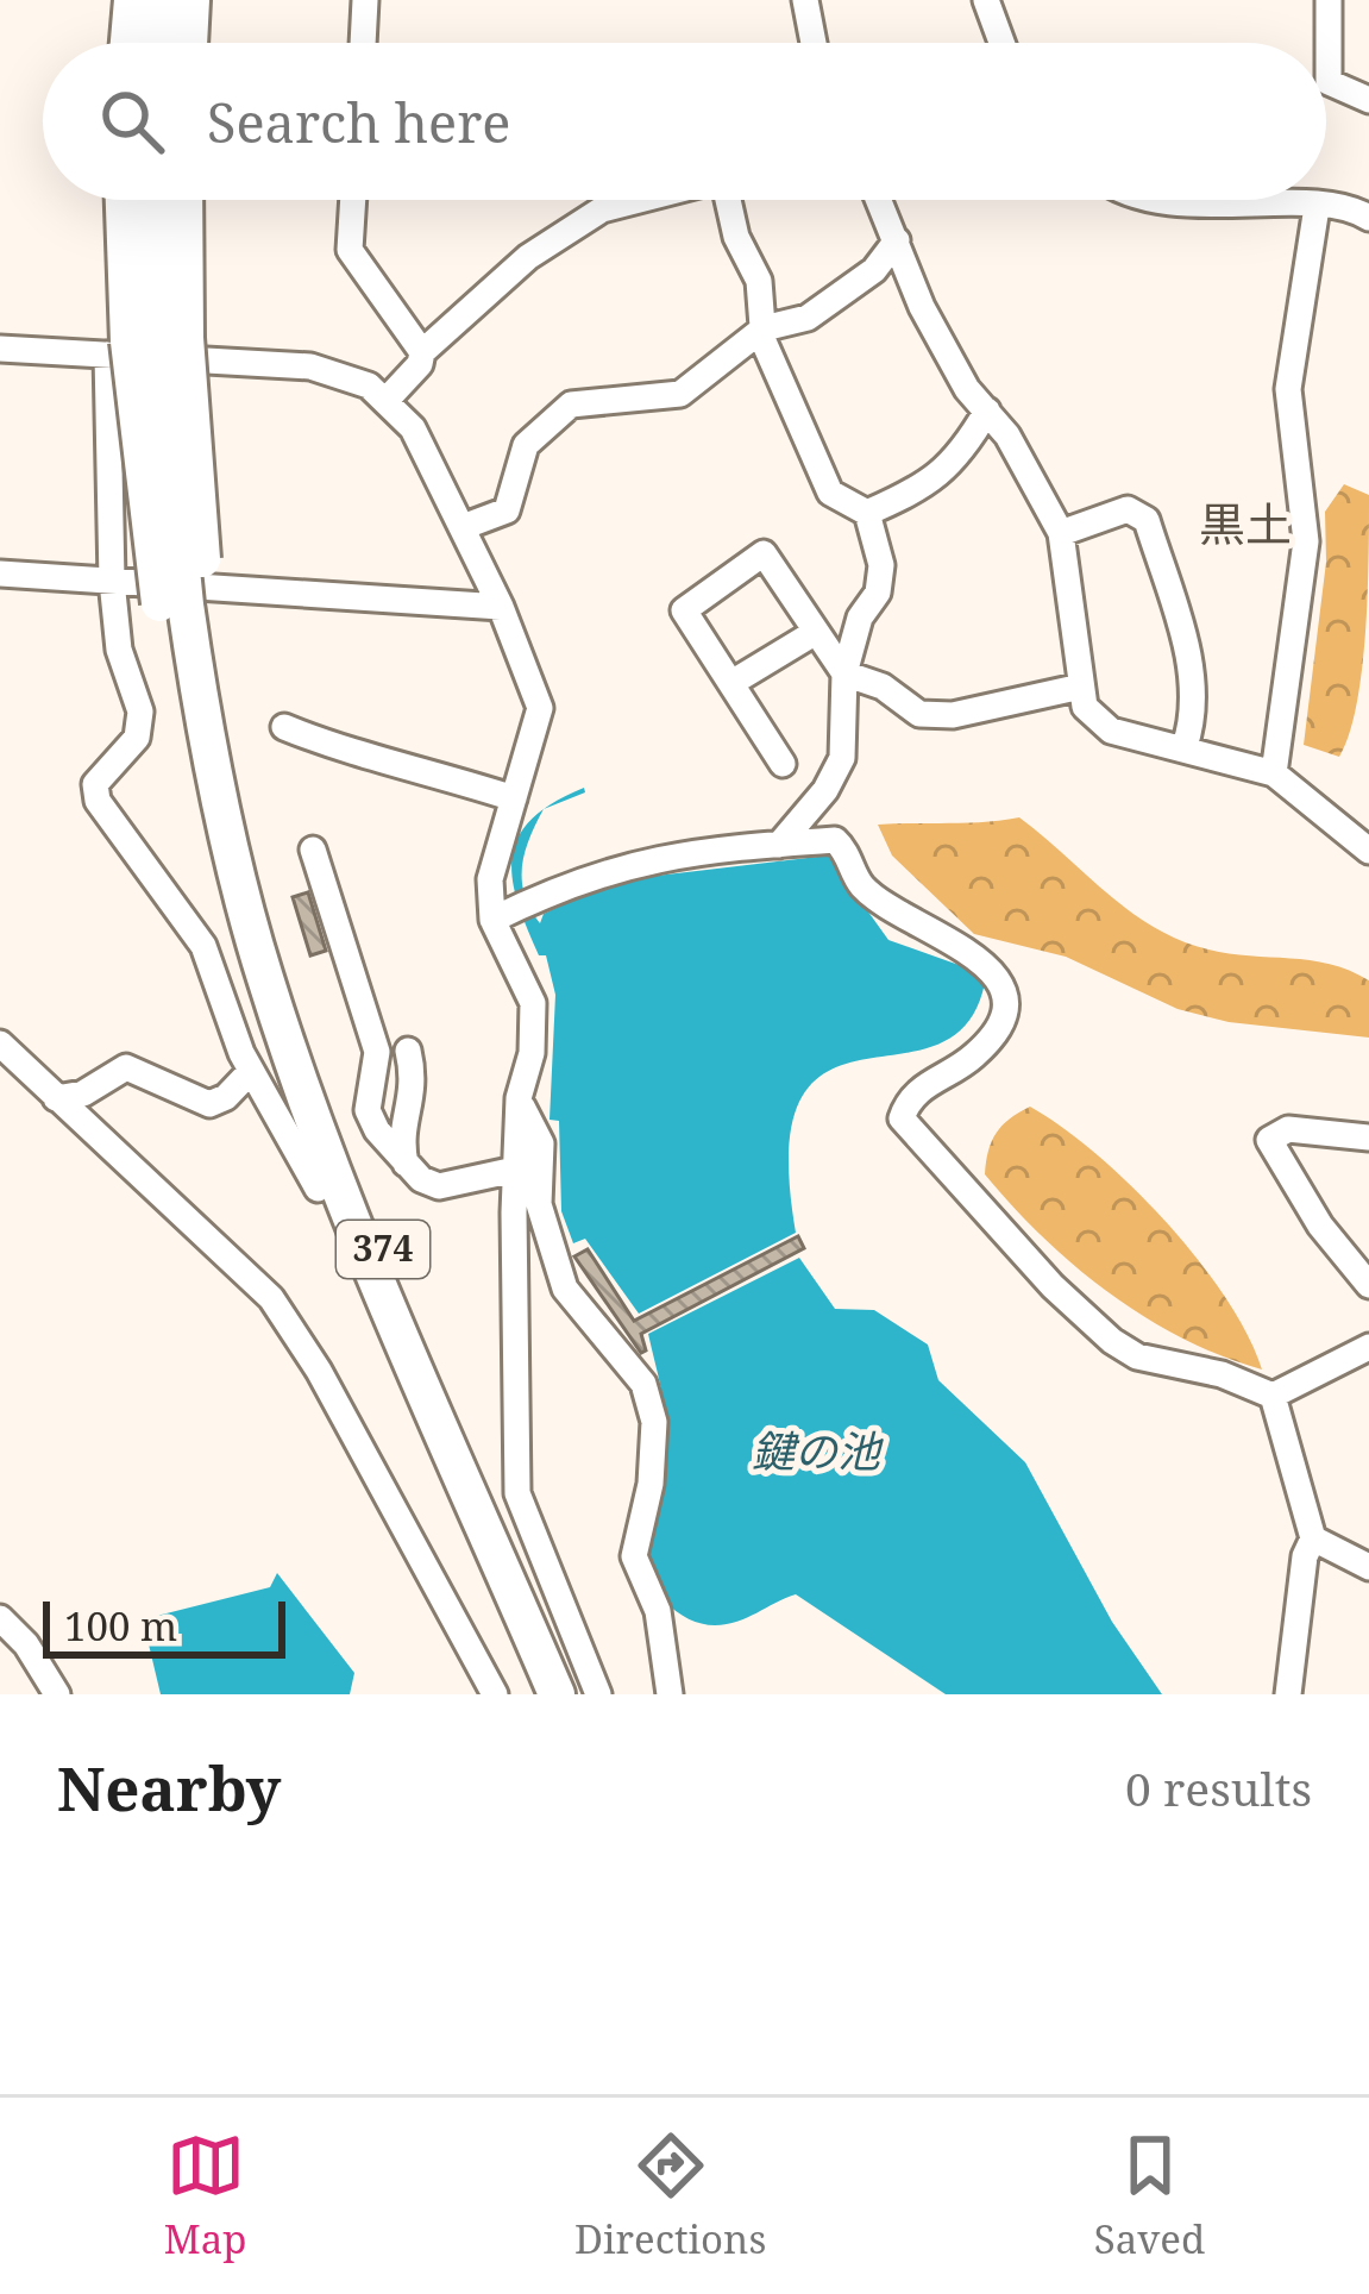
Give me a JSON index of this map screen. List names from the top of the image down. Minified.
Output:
{"streets":{"highway":["374"]},"districts":["黒土"],"water":["鍵の池"],"scale_bar":"100 m","page":{"search":"Search here","scale":"100 m","heading":["Nearby","0 results"],"nav":["Map","Directions","Saved"]}}
